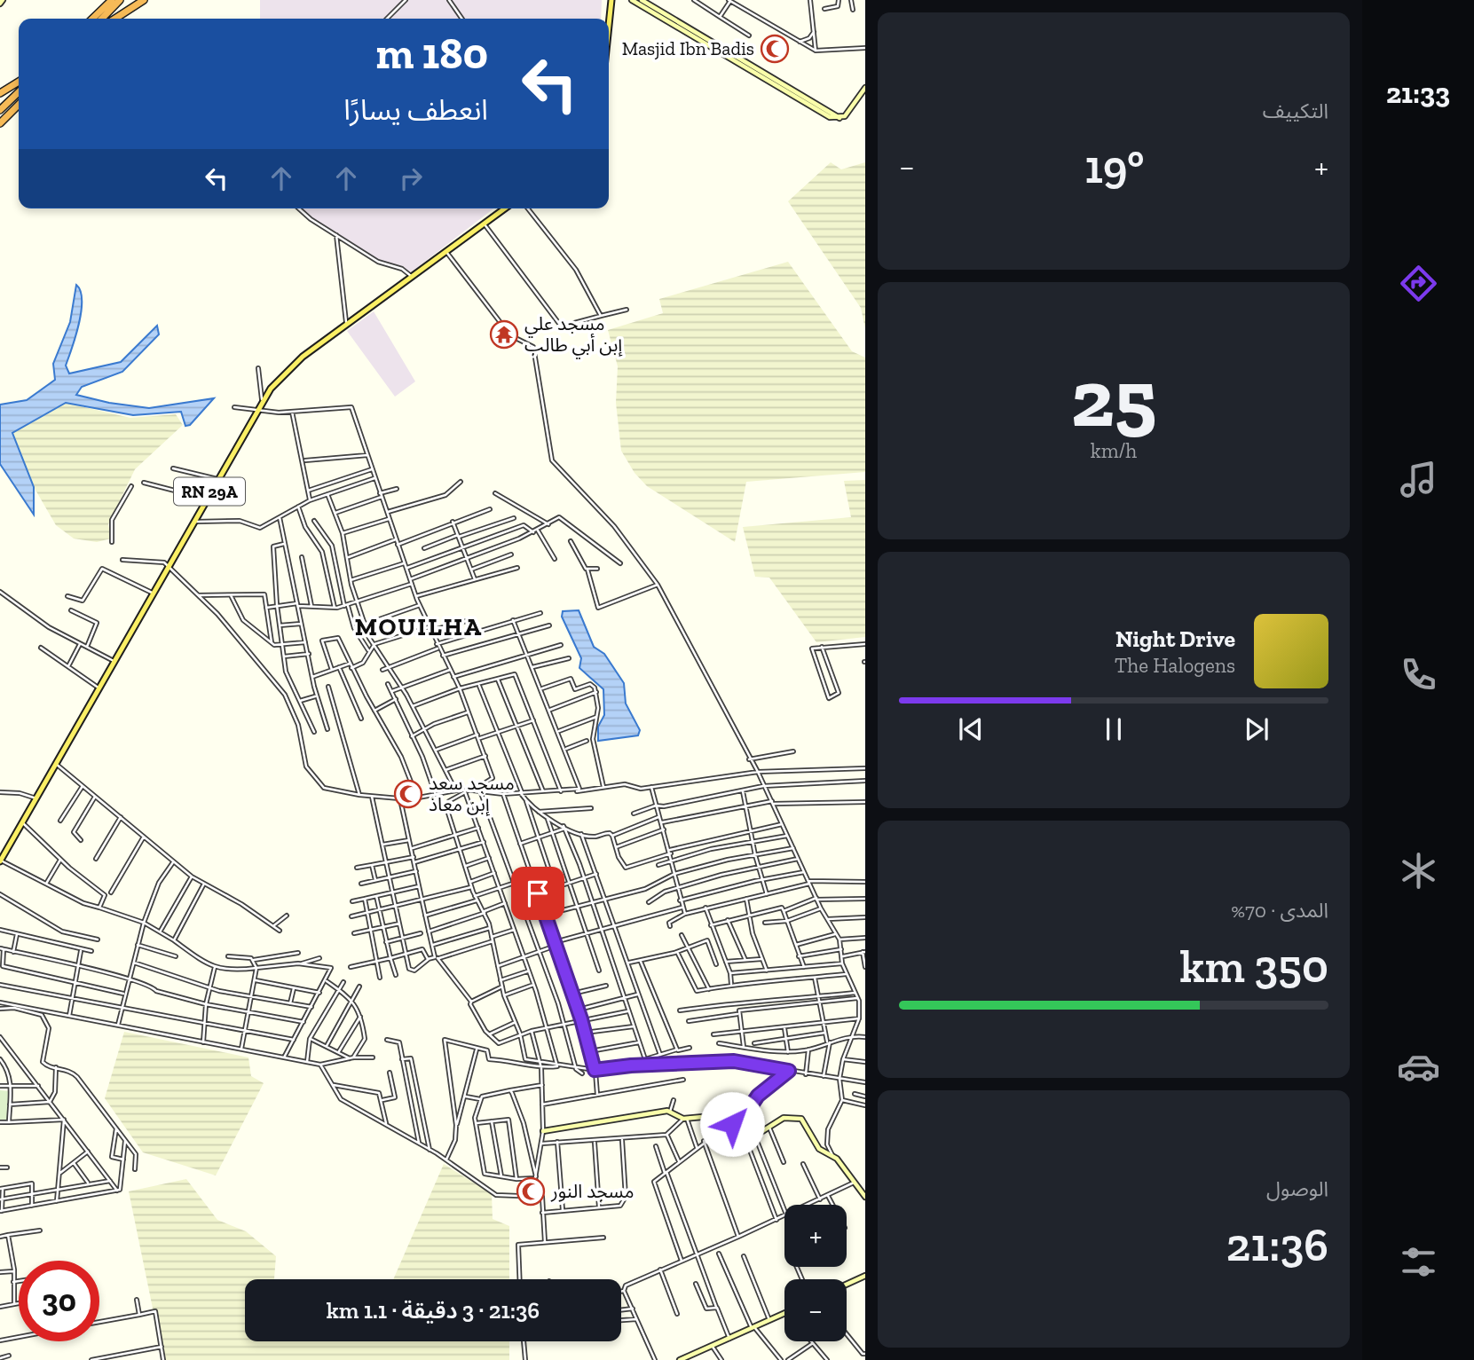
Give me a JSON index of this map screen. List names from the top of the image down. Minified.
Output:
{"streets":{"main road":["RN 29A"]},"districts":["MOUILHA"],"places":{"mosque":["Masjid Ibn Badis","مسجد سعد إبن معاذ","مسجد النور"],"temple":["مسجد علي إبن أبي طالب"]},"page":{"tabs":"21:33","tile":["التكييف",["25","km/h"],["المدى · 70%","350 km"],["الوصول","21:36"]],"turn":["180 m","انعطف يسارًا"],"heat":["−","19°","+"],"song":["Night Drive","The Halogens"],"map_buttons":["+","−"],"limit":"30","trip":"21:36 · 3 دقيقة · 1.1 km"}}
